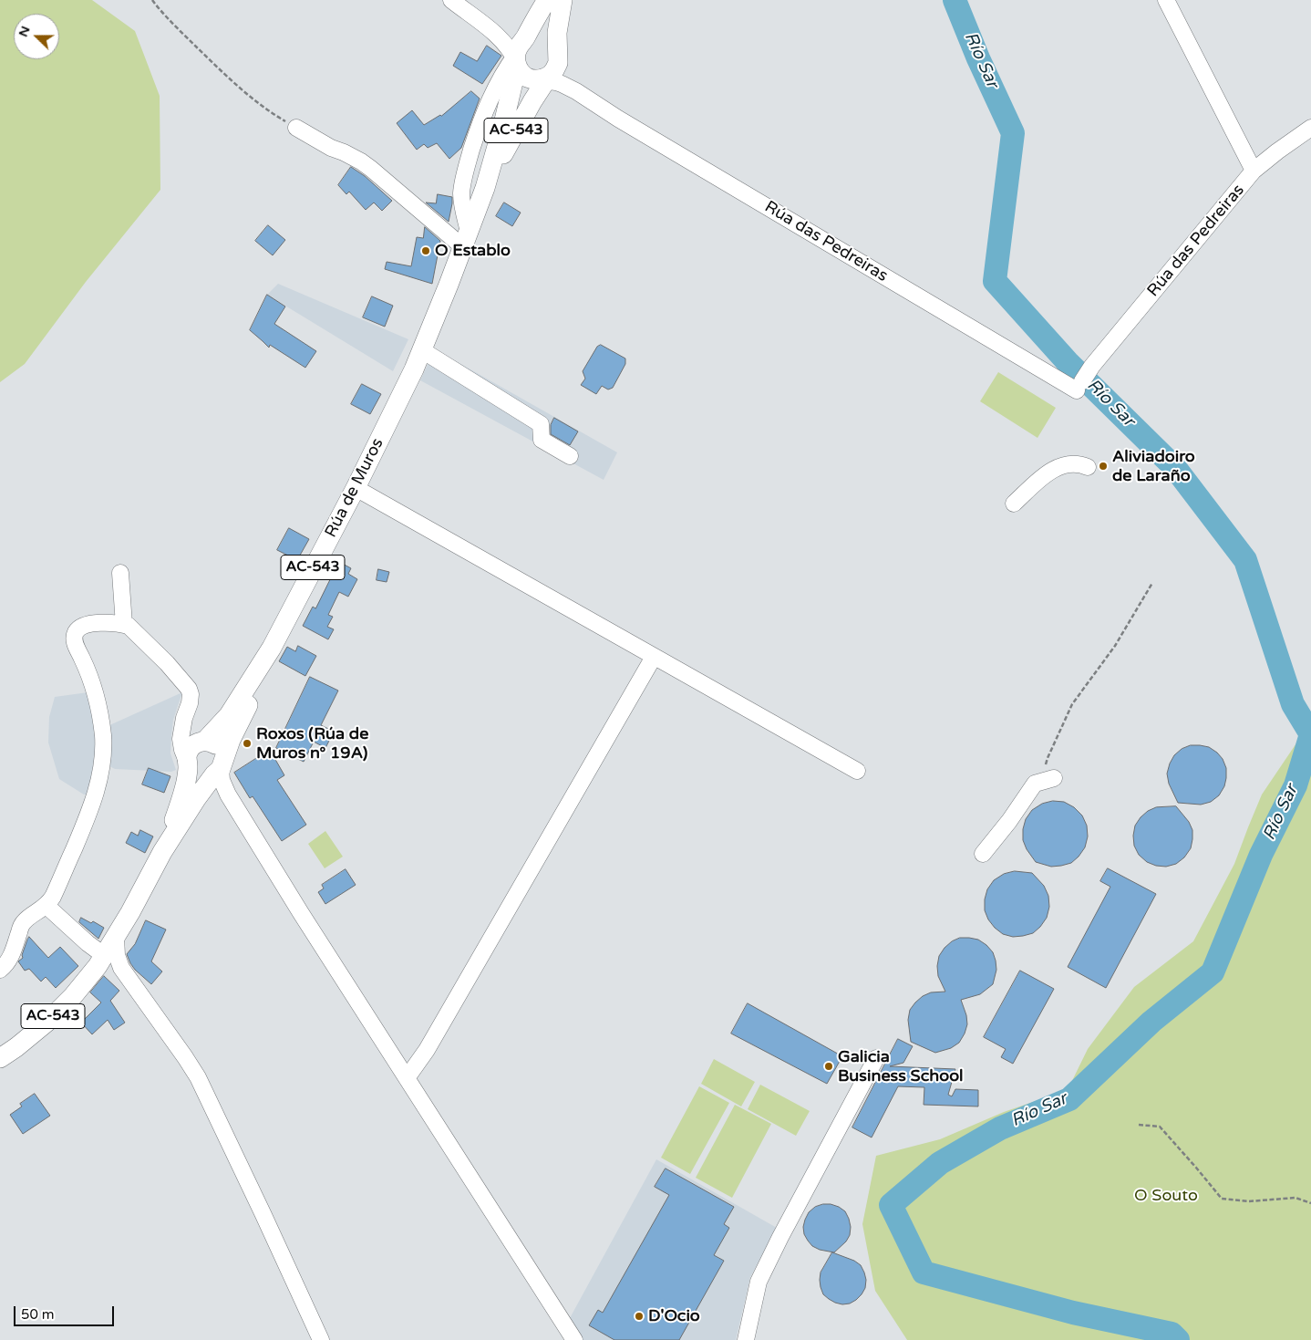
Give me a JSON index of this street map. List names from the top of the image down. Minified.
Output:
{"streets":{"main road":["AC-543","Rúa de Muros"],"street":["Rúa das Pedreiras"]},"crossings":[["AC-543","Rúa das Pedreiras"],["AC-543","Rúa de Muros"]],"water":["Río Sar"],"parks":["O Souto"],"places":["O Establo","Aliviadoiro de Laraño","Roxos (Rúa de Muros n° 19A)","Galicia Business School","D'Ocio"],"scale_bar":"50 m","north":"left"}
